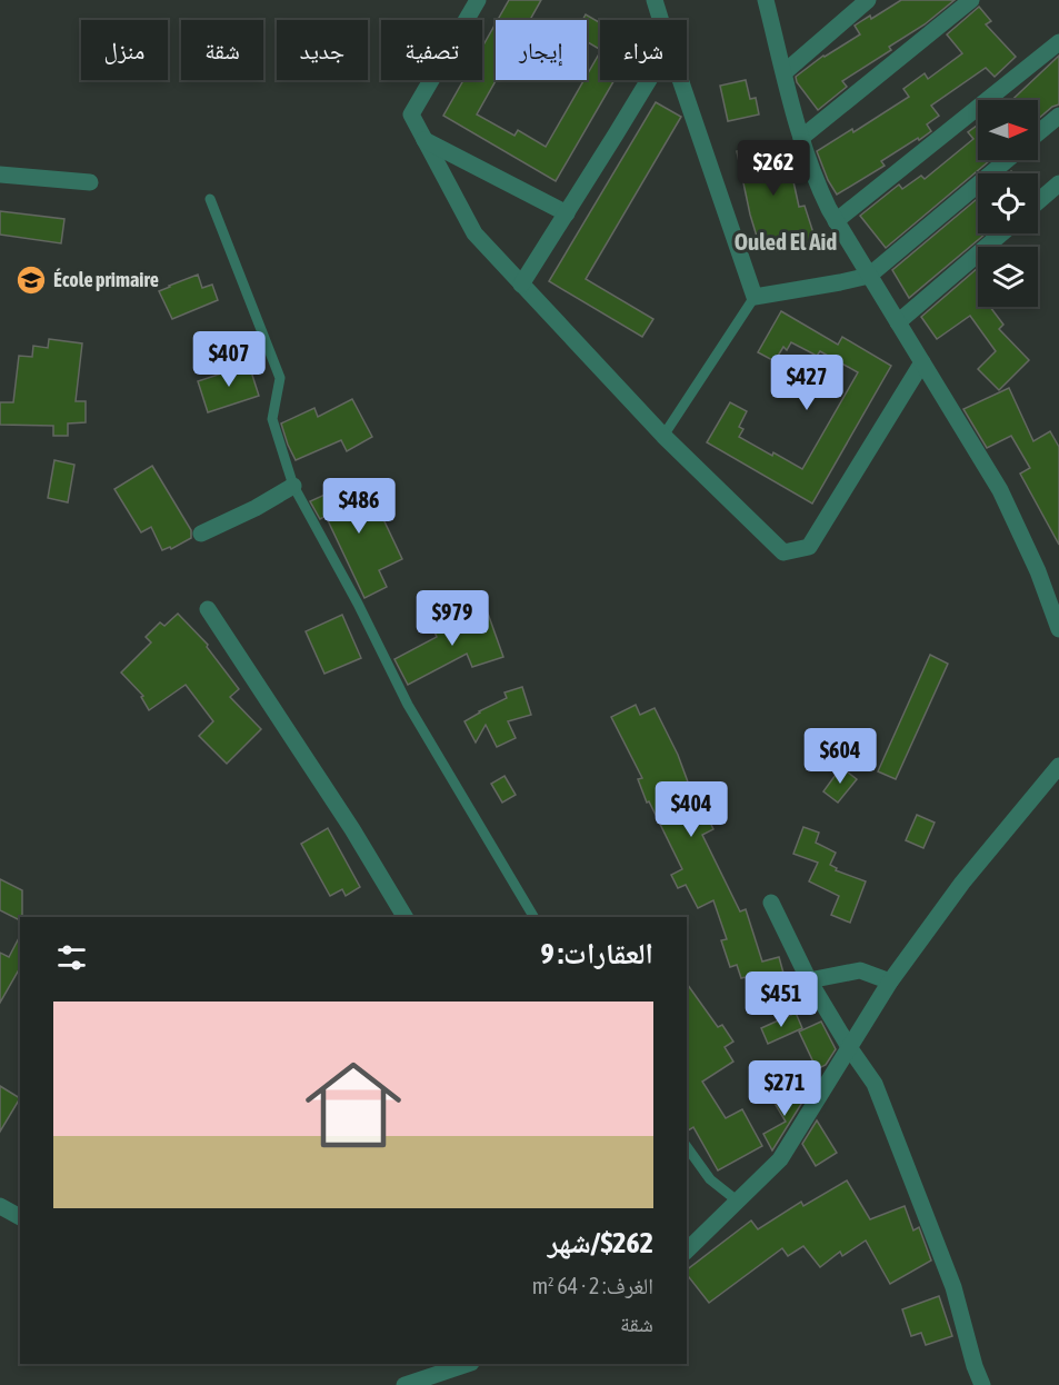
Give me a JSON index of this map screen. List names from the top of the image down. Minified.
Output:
{"districts":["Ouled El Aid"],"places":{"school or university":["École primaire"]},"north":"right","page":{"chip":["شراء","إيجار","تصفية","جديد","شقة","منزل"],"price":["$262","$407","$427","$486","$979","$604","$404","$451","$271"],"heading":"العقارات: 9","list":[{"name":"$262/شهر","note":"الغرف: 2 · 64 m² · شقة"}]}}
